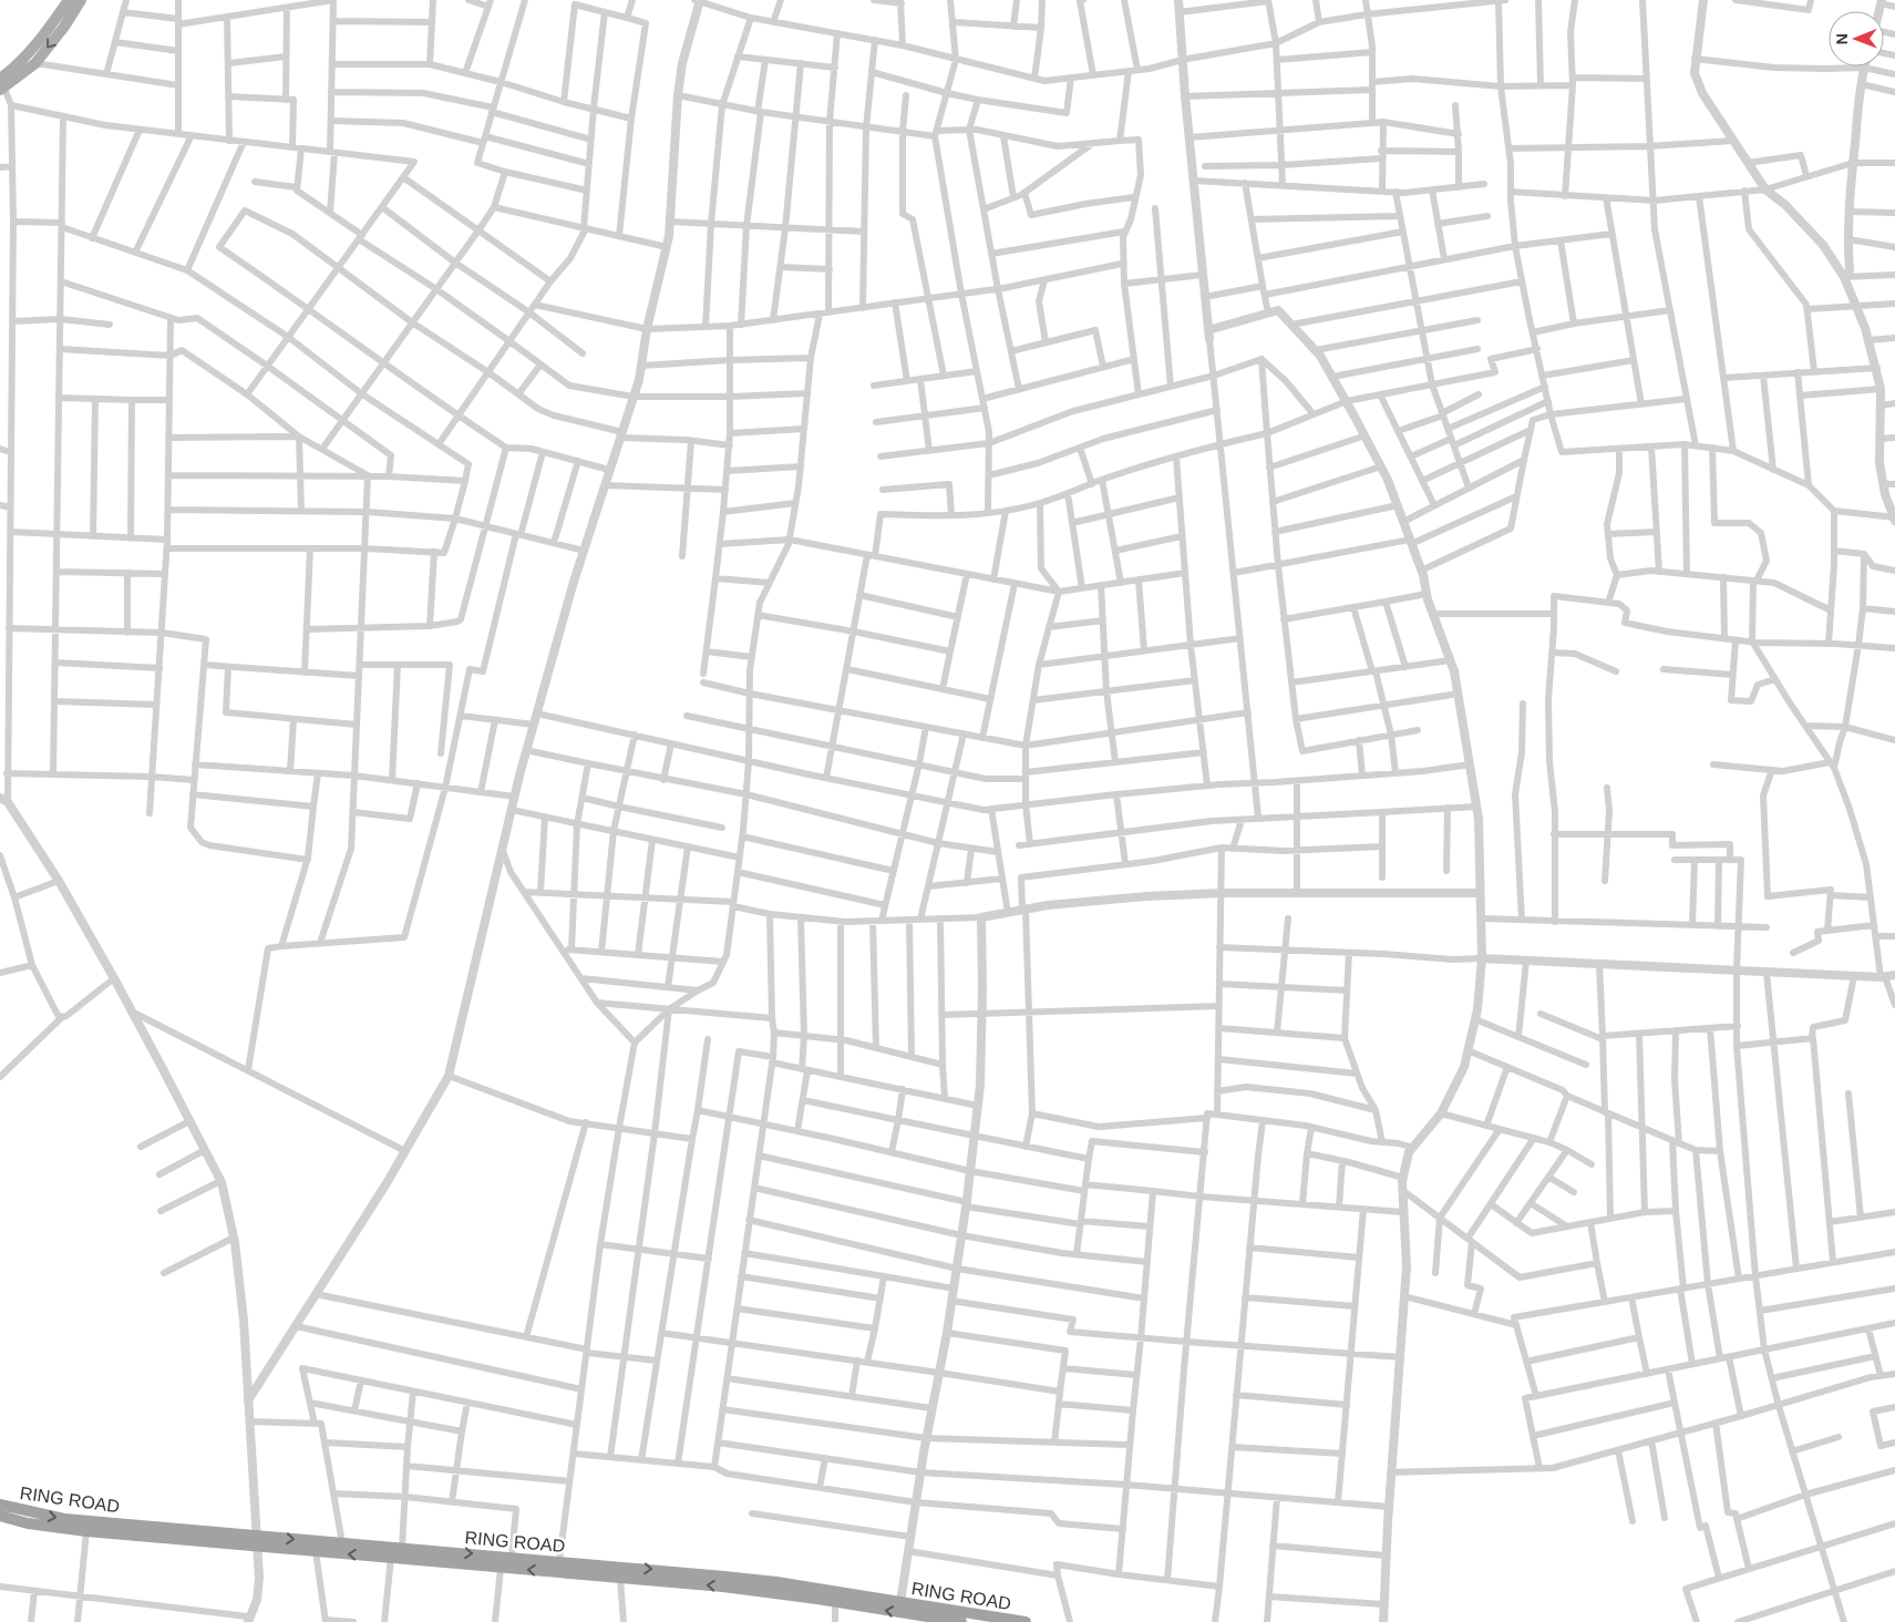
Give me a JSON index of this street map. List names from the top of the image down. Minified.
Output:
{"streets":{"highway":["RING ROAD"]},"north":"left"}
